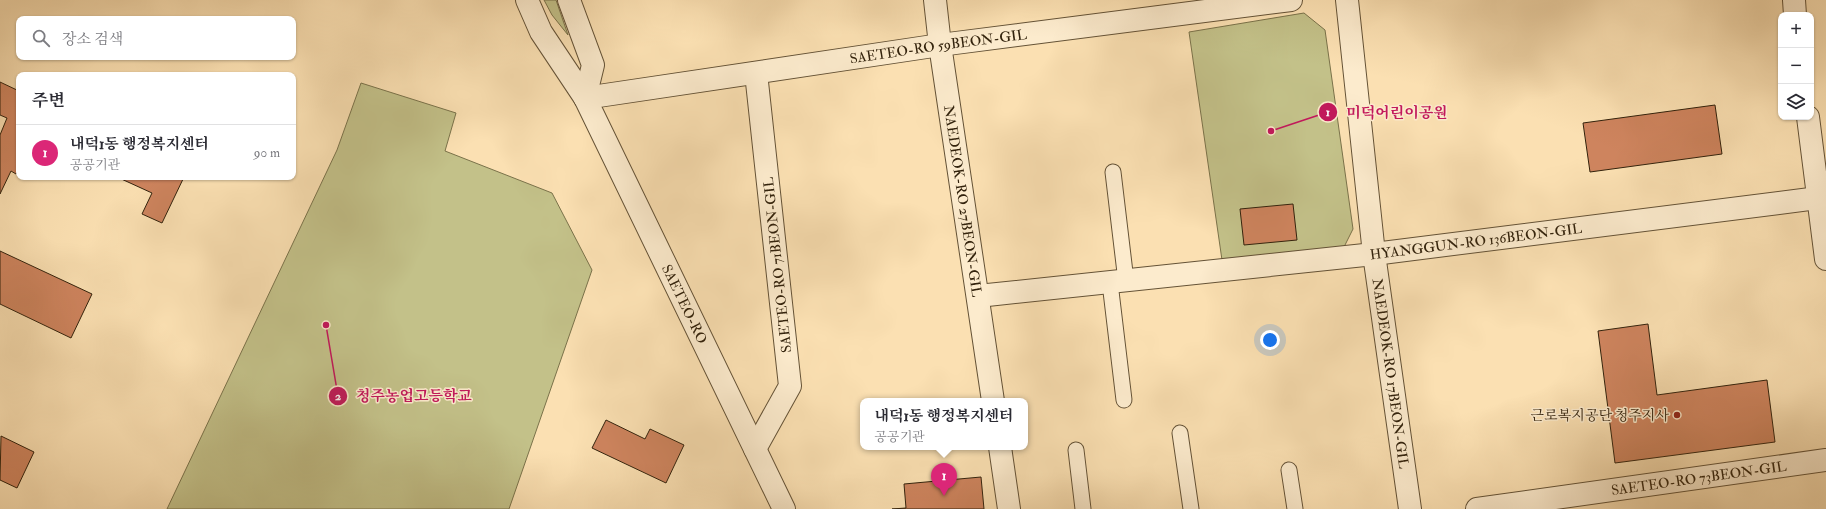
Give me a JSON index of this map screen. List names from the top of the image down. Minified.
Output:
{"streets":{"street":["SAETEO-RO 59BEON-GIL","NAEDEOK-RO 27BEON-GIL","HYANGGUN-RO 136BEON-GIL","SAETEO-RO 71BEON-GIL","SAETEO-RO","NAEDEOK-RO 17BEON-GIL","SAETEO-RO 73BEON-GIL"]},"crossings":[["SAETEO-RO 59BEON-GIL","NAEDEOK-RO 27BEON-GIL"],["SAETEO-RO 59BEON-GIL","SAETEO-RO 71BEON-GIL"],["SAETEO-RO 59BEON-GIL","SAETEO-RO"],["NAEDEOK-RO 27BEON-GIL","HYANGGUN-RO 136BEON-GIL"],["HYANGGUN-RO 136BEON-GIL","NAEDEOK-RO 17BEON-GIL"],["SAETEO-RO 71BEON-GIL","SAETEO-RO"]],"places":["미덕어린이공원","청주농업고등학교","근로복지공단 청주지사"],"page":{"map_buttons":["+","−"],"search":"장소 검색","heading":"주변","list":[{"mark":"1","name":"내덕1동 행정복지센터","note":"공공기관","value":"90 m"}],"popup":["내덕1동 행정복지센터","공공기관"],"pins":"1"}}
